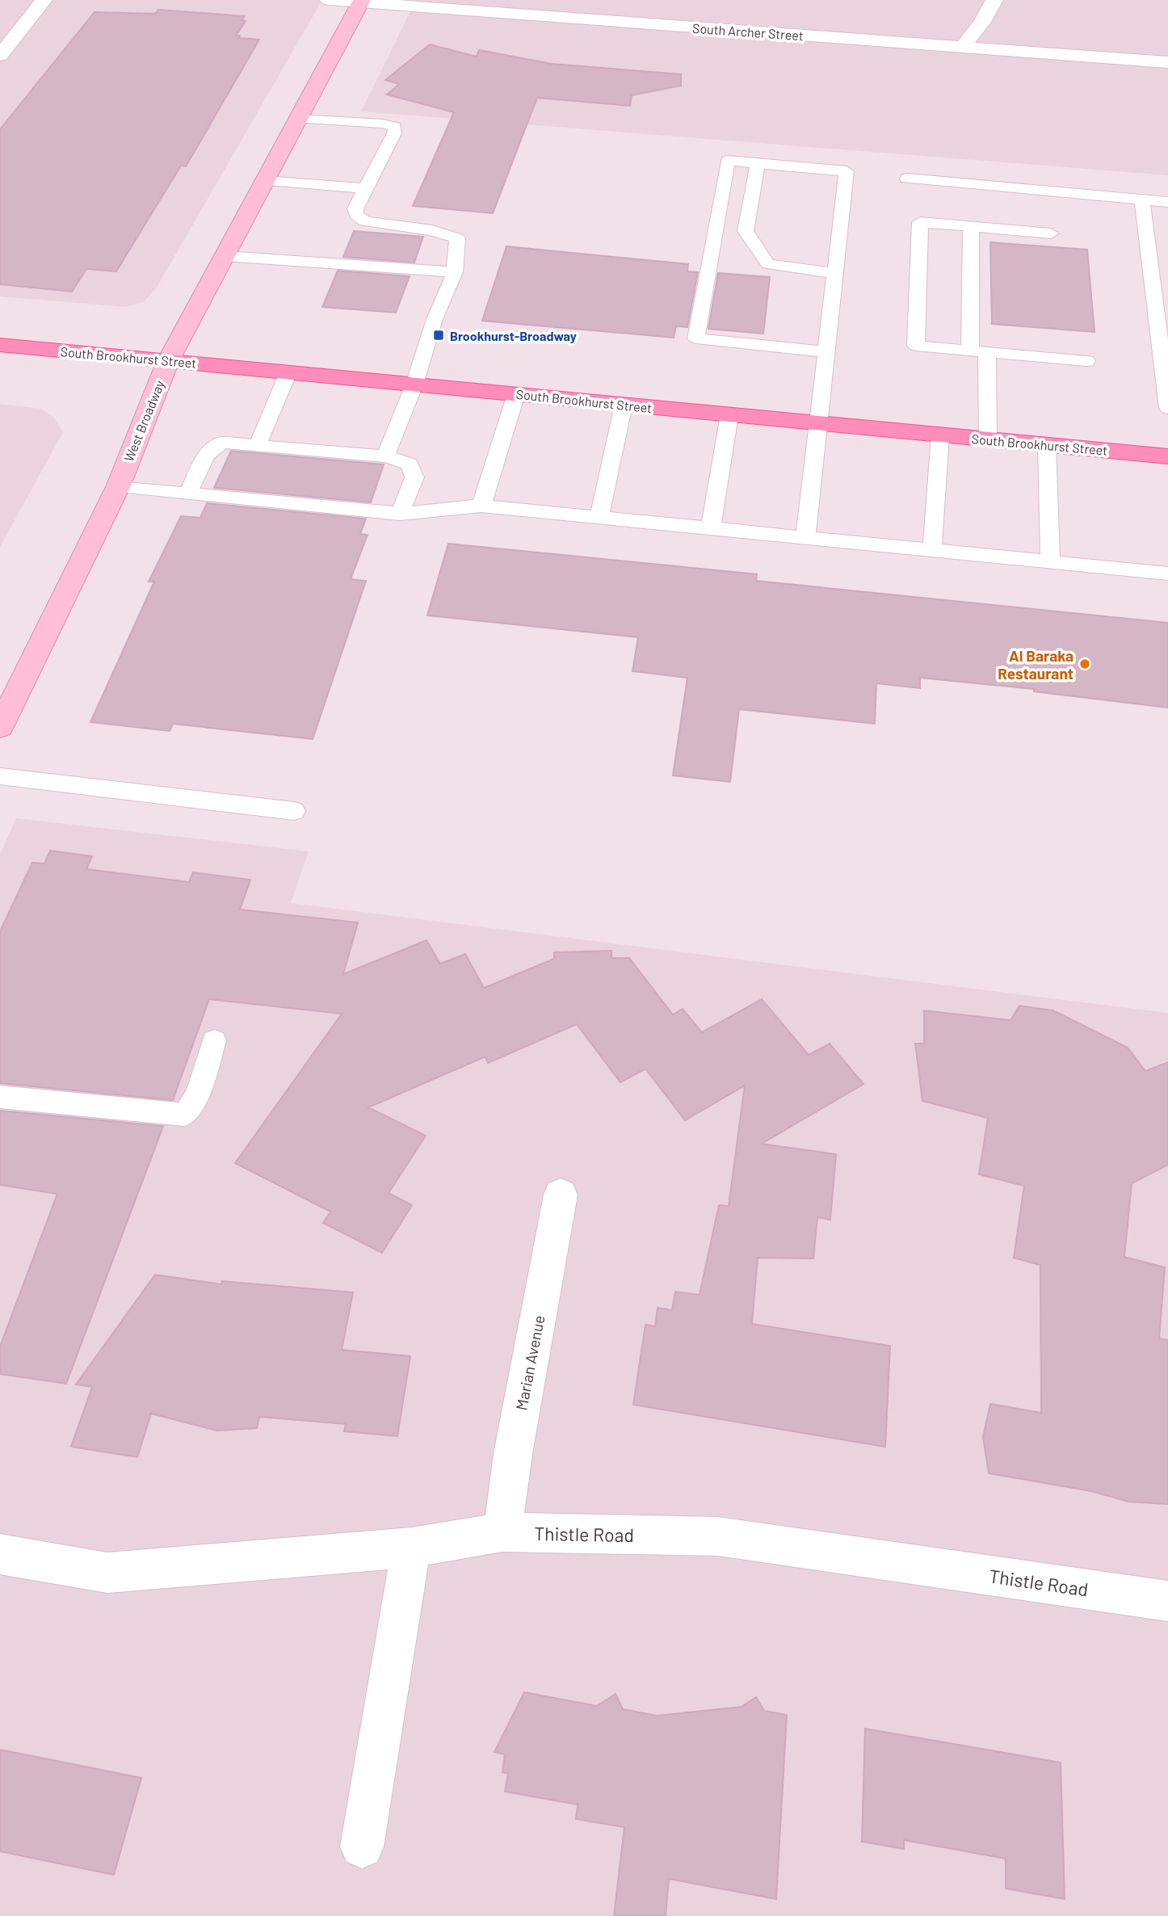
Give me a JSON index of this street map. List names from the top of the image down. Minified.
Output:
{"streets":{"main road":["South Brookhurst Street","West Broadway"],"street":["South Archer Street","Marian Avenue","Thistle Road"]},"crossings":[["South Archer Street","West Broadway"],["South Brookhurst Street","West Broadway"],["Marian Avenue","Thistle Road"]],"places":{"transit":["Brookhurst-Broadway"],"other":["Al Baraka Restaurant"]}}
